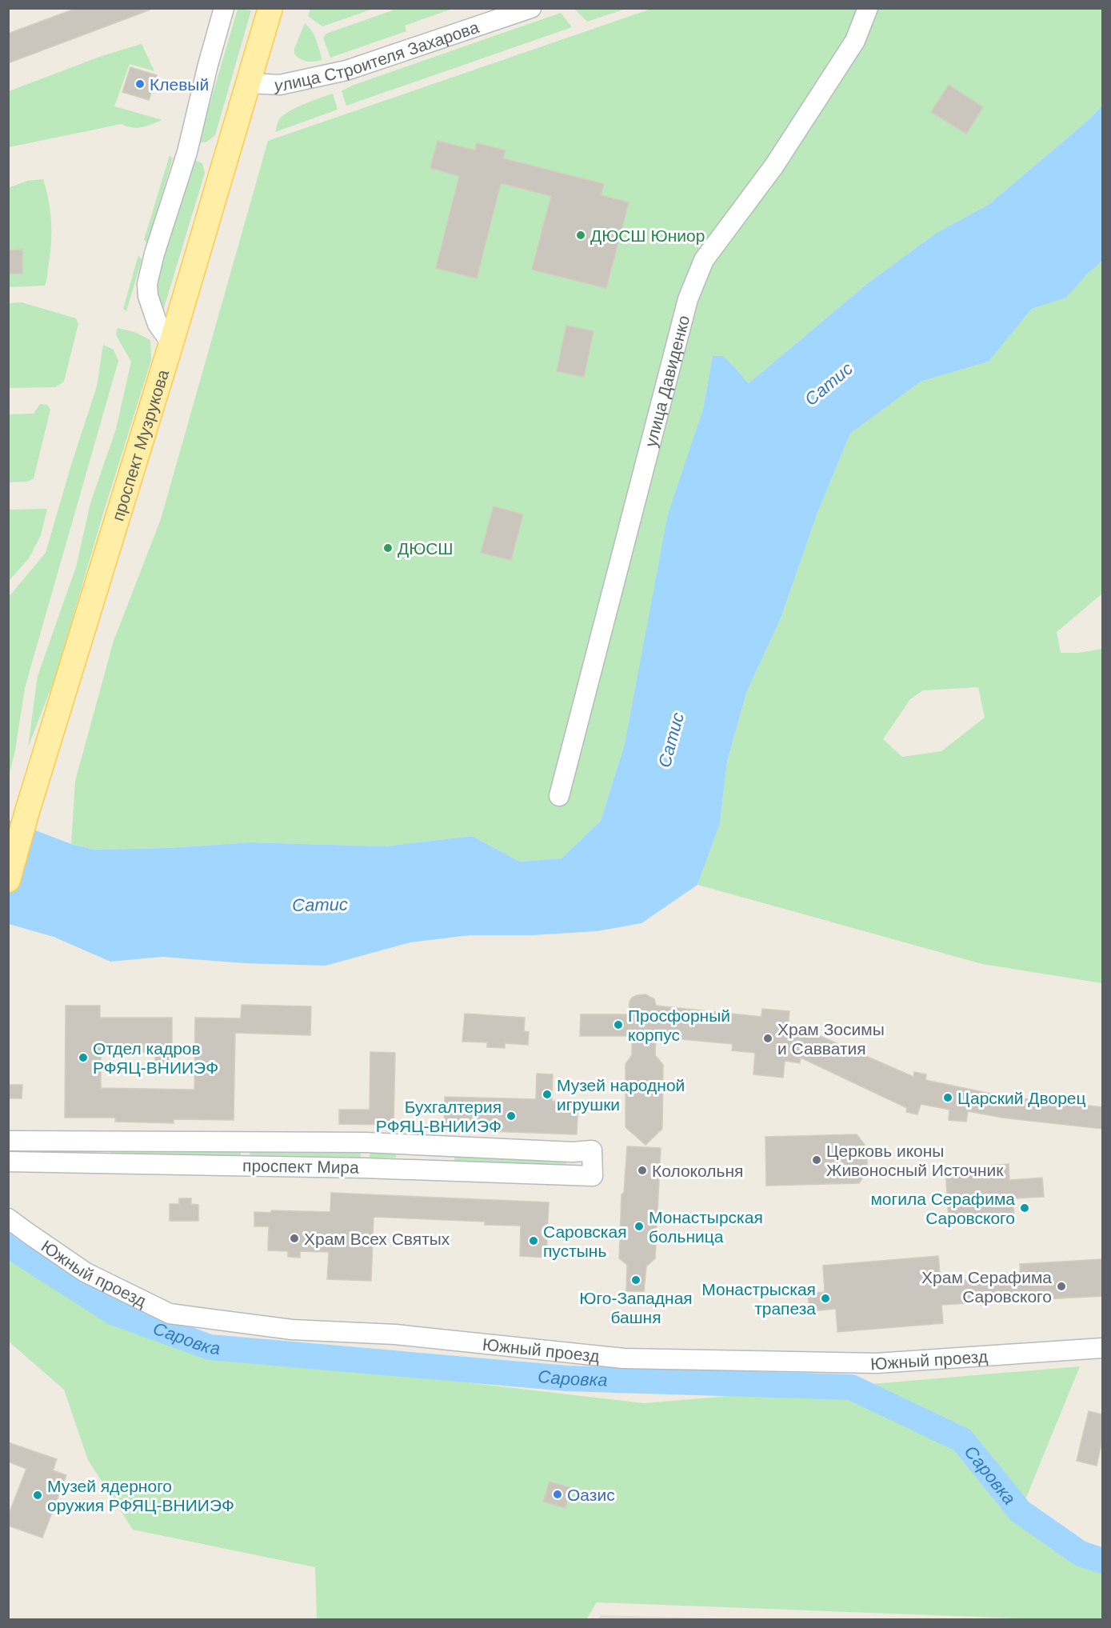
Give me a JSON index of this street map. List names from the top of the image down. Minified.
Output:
{"streets":{"main road":["проспект Музрукова"],"street":["улица Строителя Захарова","улица Давиденко","проспект Мира","Южный проезд"]},"crossings":[["улица Строителя Захарова","проспект Музрукова"]],"water":["Сатис","Саровка"],"places":["Клевый","ДЮСШ Юниор","ДЮСШ","Просфорный корпус","Храм Зосимы и Савватия","Отдел кадров РФЯЦ-ВНИИЭФ","Музей народной игрушки","Царский Дворец","Бухгалтерия РФЯЦ-ВНИИЭФ","Церковь иконы Живоносный Источник","Колокольня","могила Серафима Саровского","Монастырская больница","Храм Всех Святых","Саровская пустынь","Юго-Западная башня","Храм Серафима Саровского","Монастрыская трапеза","Оазис","Музей ядерного оружия РФЯЦ-ВНИИЭФ"]}
